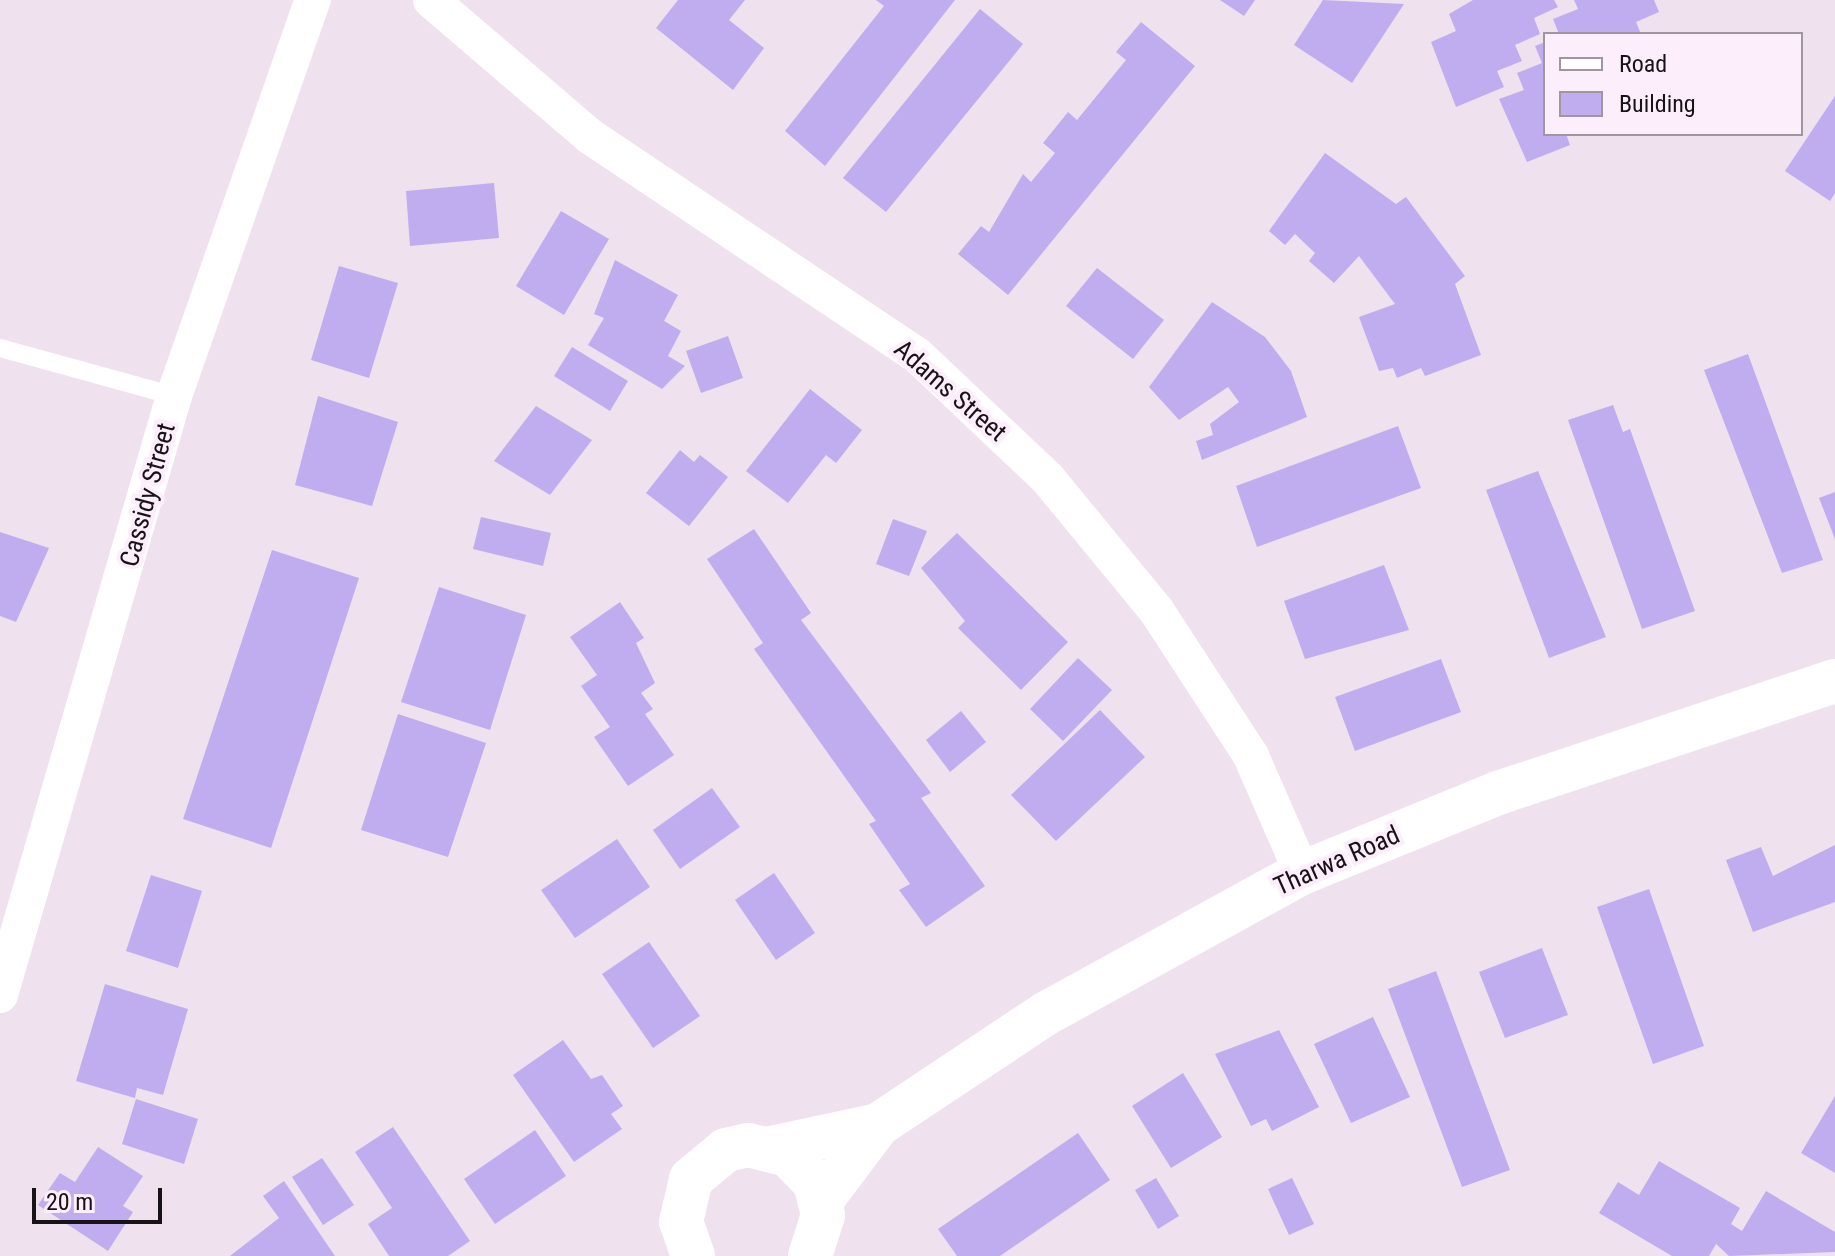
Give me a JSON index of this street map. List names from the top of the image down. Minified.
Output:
{"streets":{"street":["Adams Street","Cassidy Street","Tharwa Road"]},"crossings":[["Adams Street","Tharwa Road"]],"legend":["Road","Building"],"scale_bar":"20 m"}
